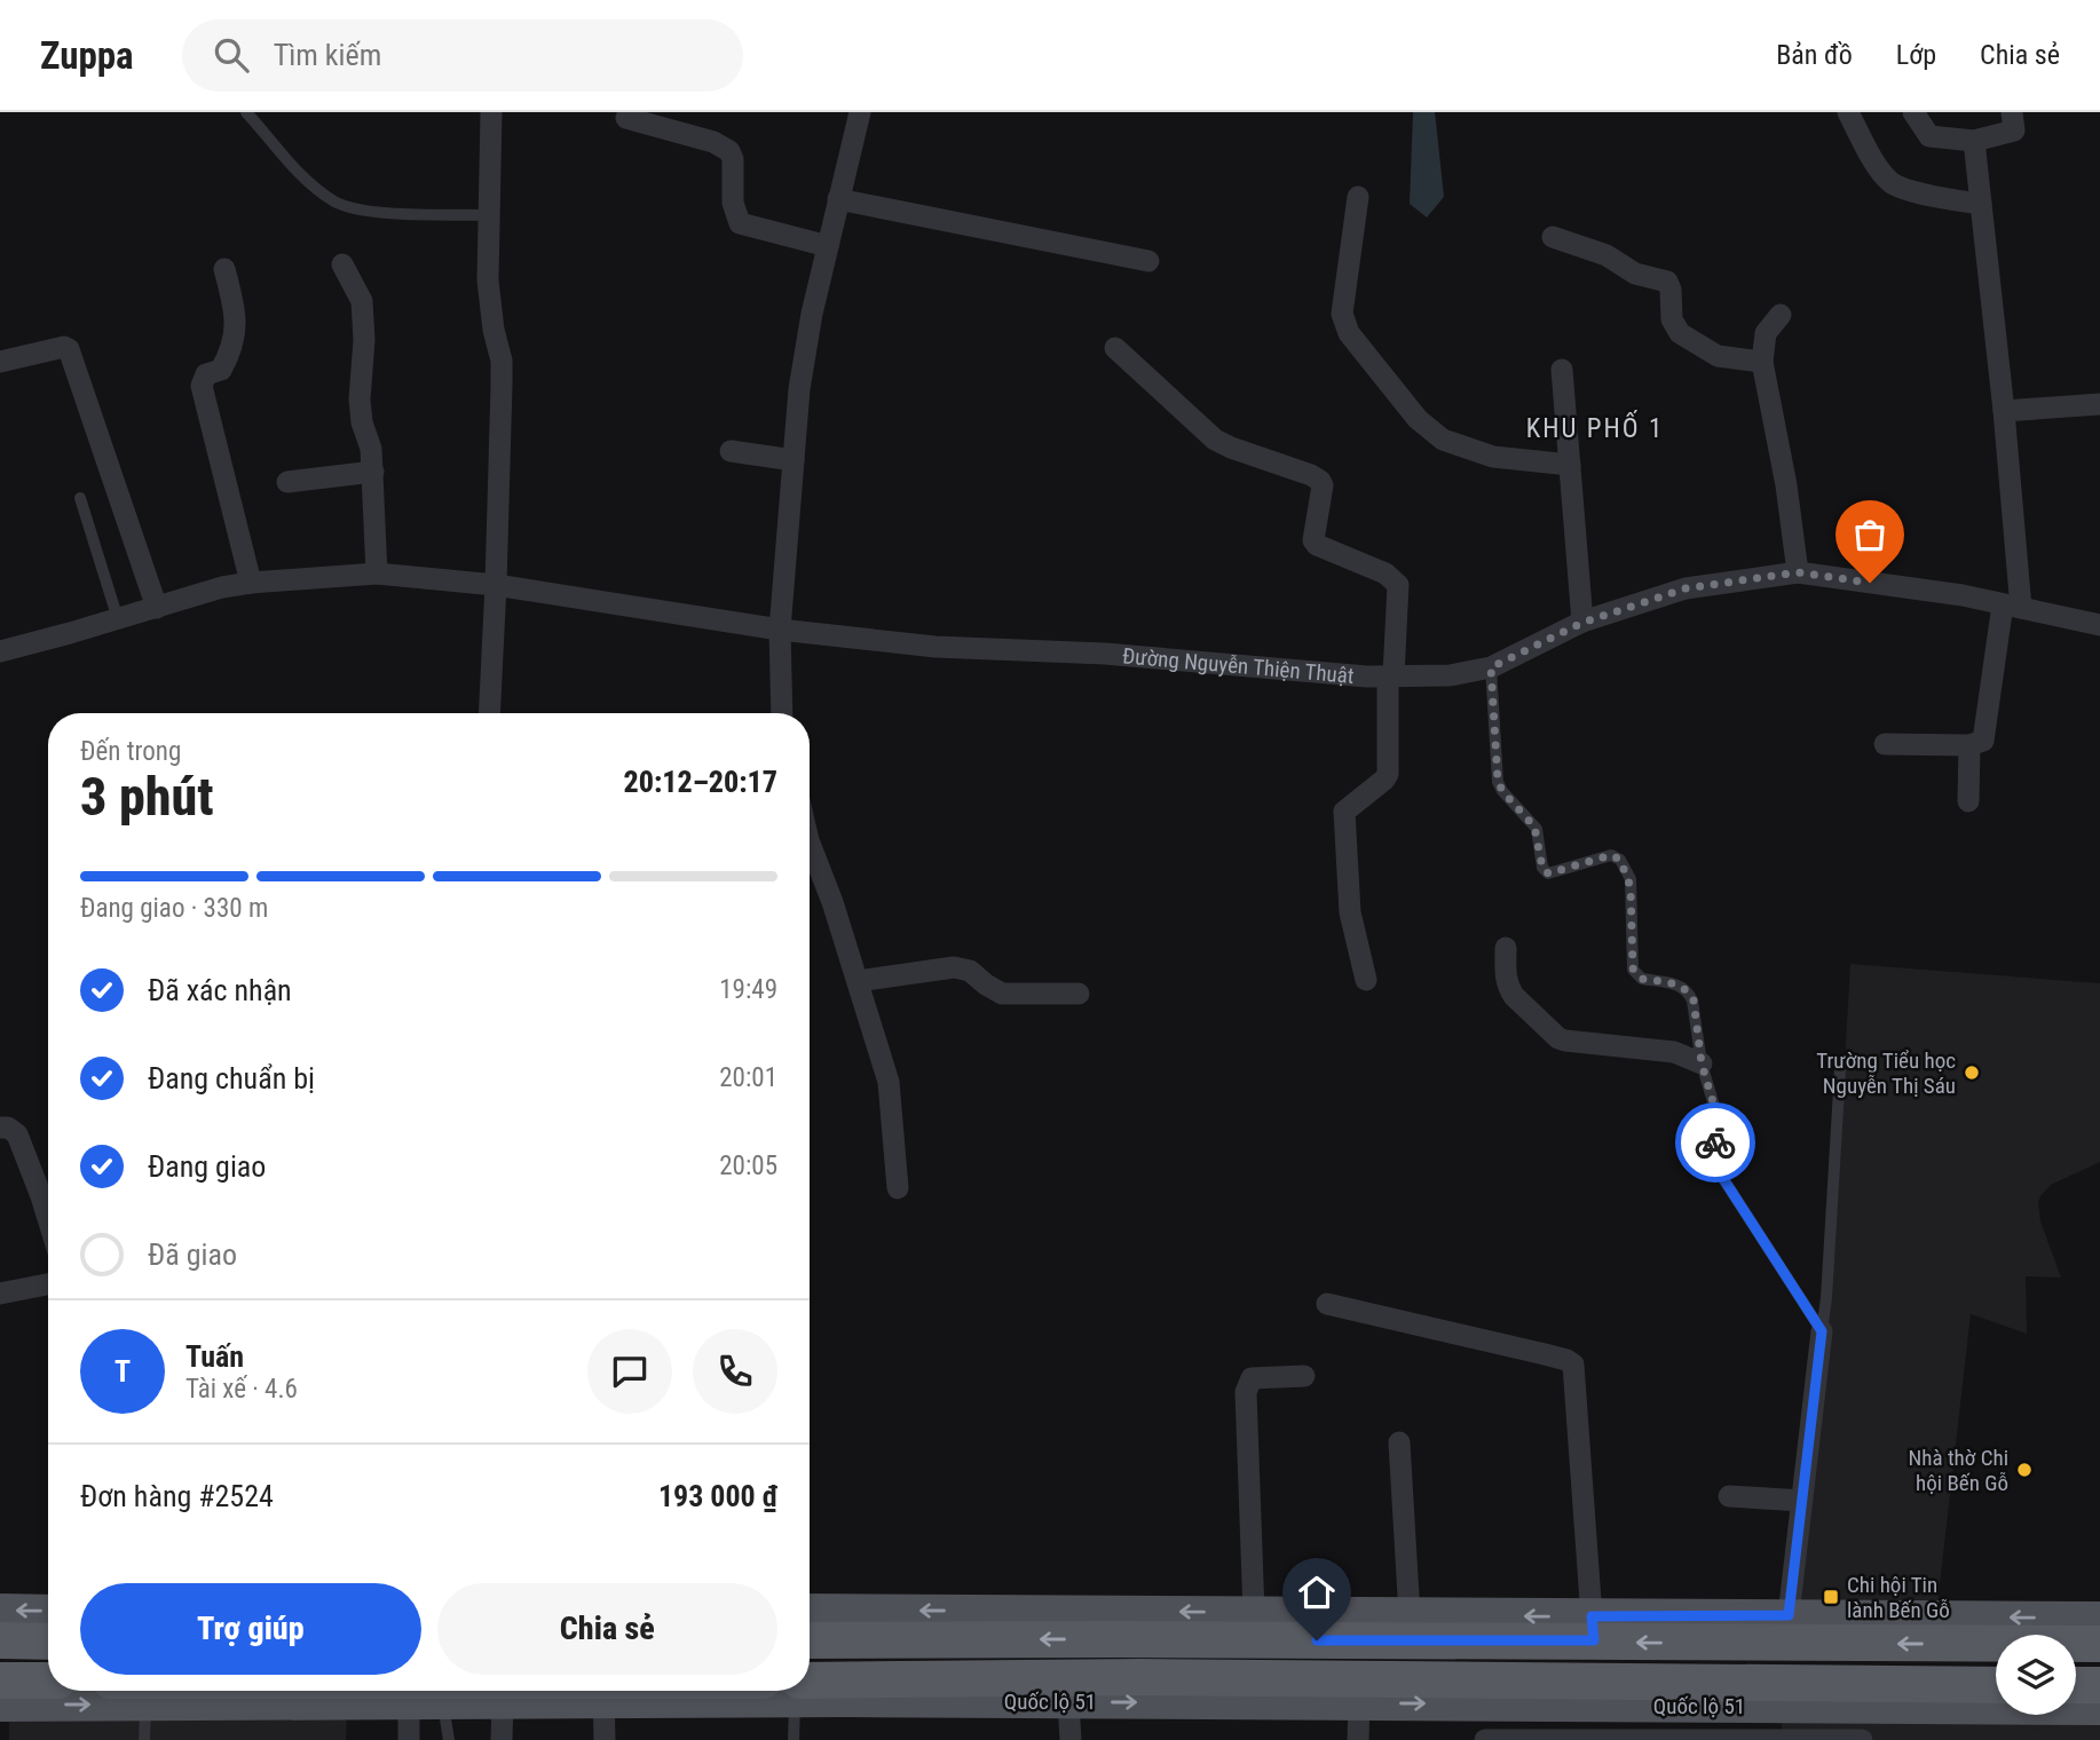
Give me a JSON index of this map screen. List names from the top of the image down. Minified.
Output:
{"streets":{"highway":["Quốc lộ 51"],"street":["Đường Nguyễn Thiện Thuật"]},"districts":["KHU PHỐ 1"],"places":{"other":["Trường Tiểu học Nguyễn Thị Sáu","Nhà thờ Chi hội Bến Gỗ"],"transit":["Chi hội Tin lành Bến Gỗ"]},"page":{"header":"Zuppa","search":"Tìm kiếm","nav":["Bản đồ","Lớp","Chia sẻ"],"heading":["3 phút","Đến trong","20:12–20:17"],"panel":["Tuấn","Tài xế · 4.6","Đơn hàng #2524","193 000 ₫"],"bar":"Đang giao · 330 m","list":[["Đã xác nhận","19:49"],["Đang chuẩn bị","20:01"],["Đang giao","20:05"],"Đã giao"],"round":"T","buttons":["Trợ giúp","Chia sẻ"]}}
